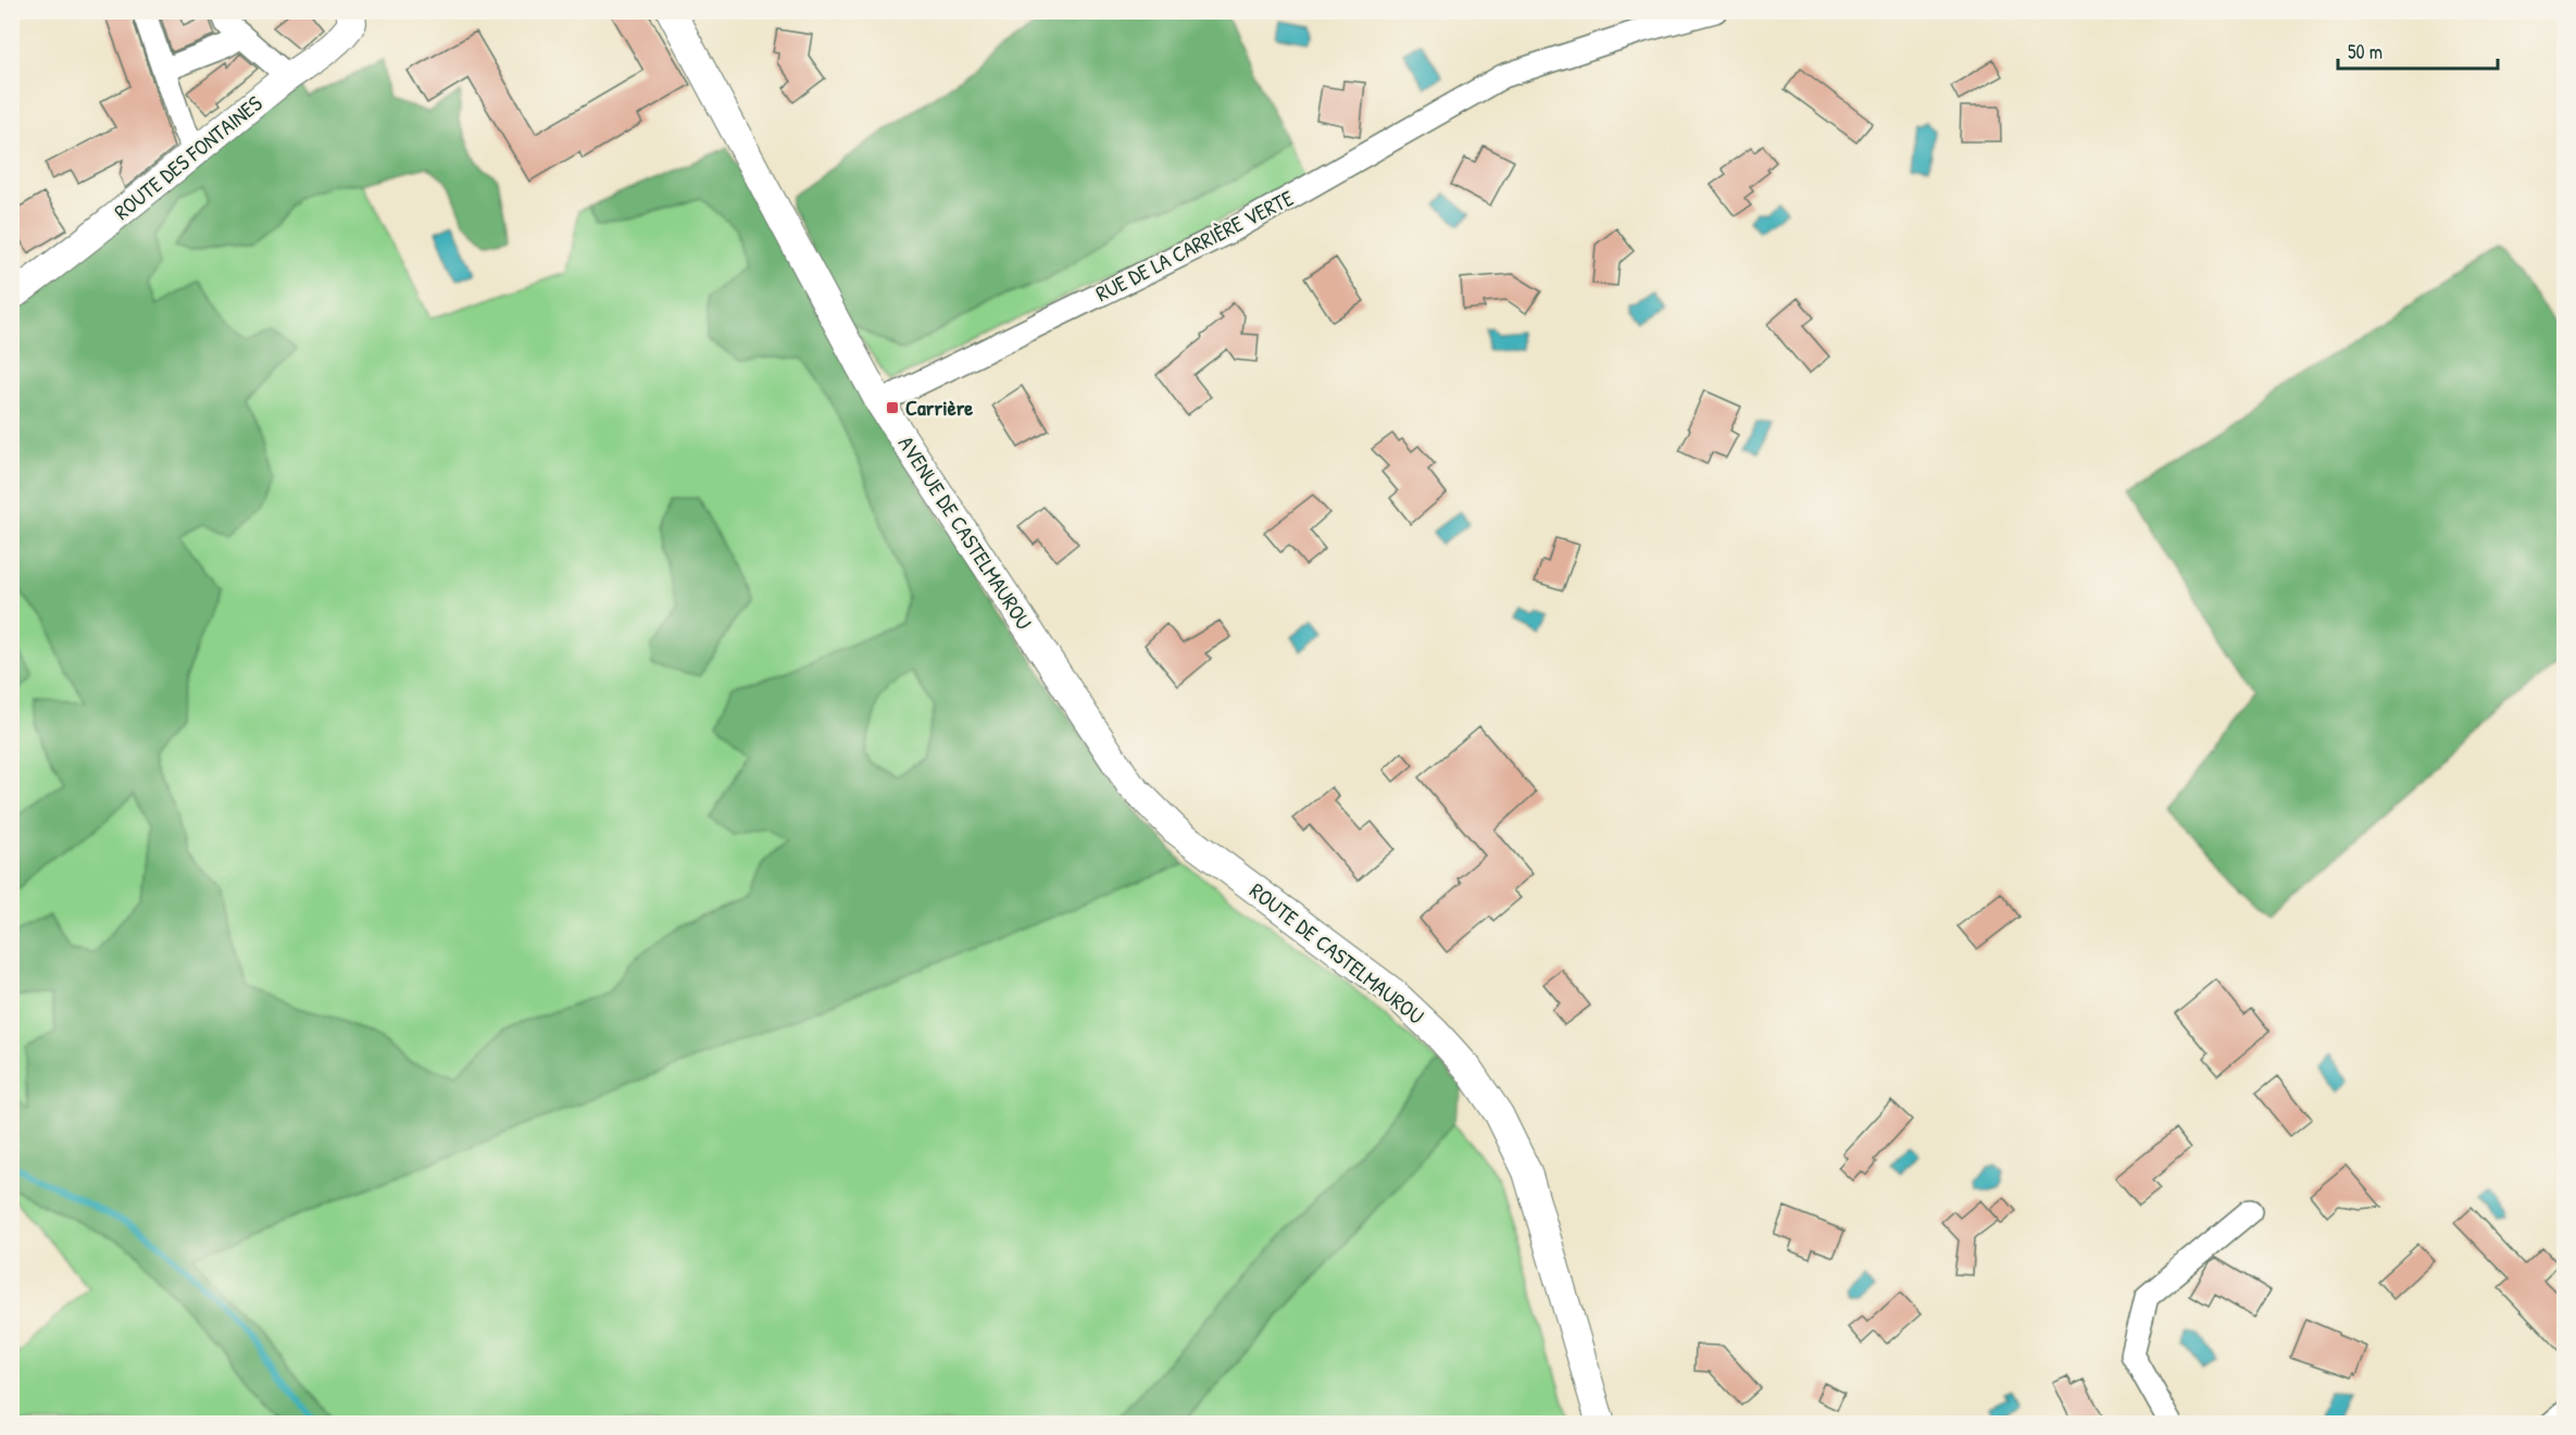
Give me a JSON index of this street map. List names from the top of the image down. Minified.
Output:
{"streets":{"street":["ROUTE DES FONTAINES","RUE DE LA CARRIÈRE VERTE","AVENUE DE CASTELMAUROU","ROUTE DE CASTELMAUROU"]},"crossings":[["RUE DE LA CARRIÈRE VERTE","AVENUE DE CASTELMAUROU"],["AVENUE DE CASTELMAUROU","ROUTE DE CASTELMAUROU"]],"places":{"transit":["Carrière"]},"scale_bar":"50 m"}
